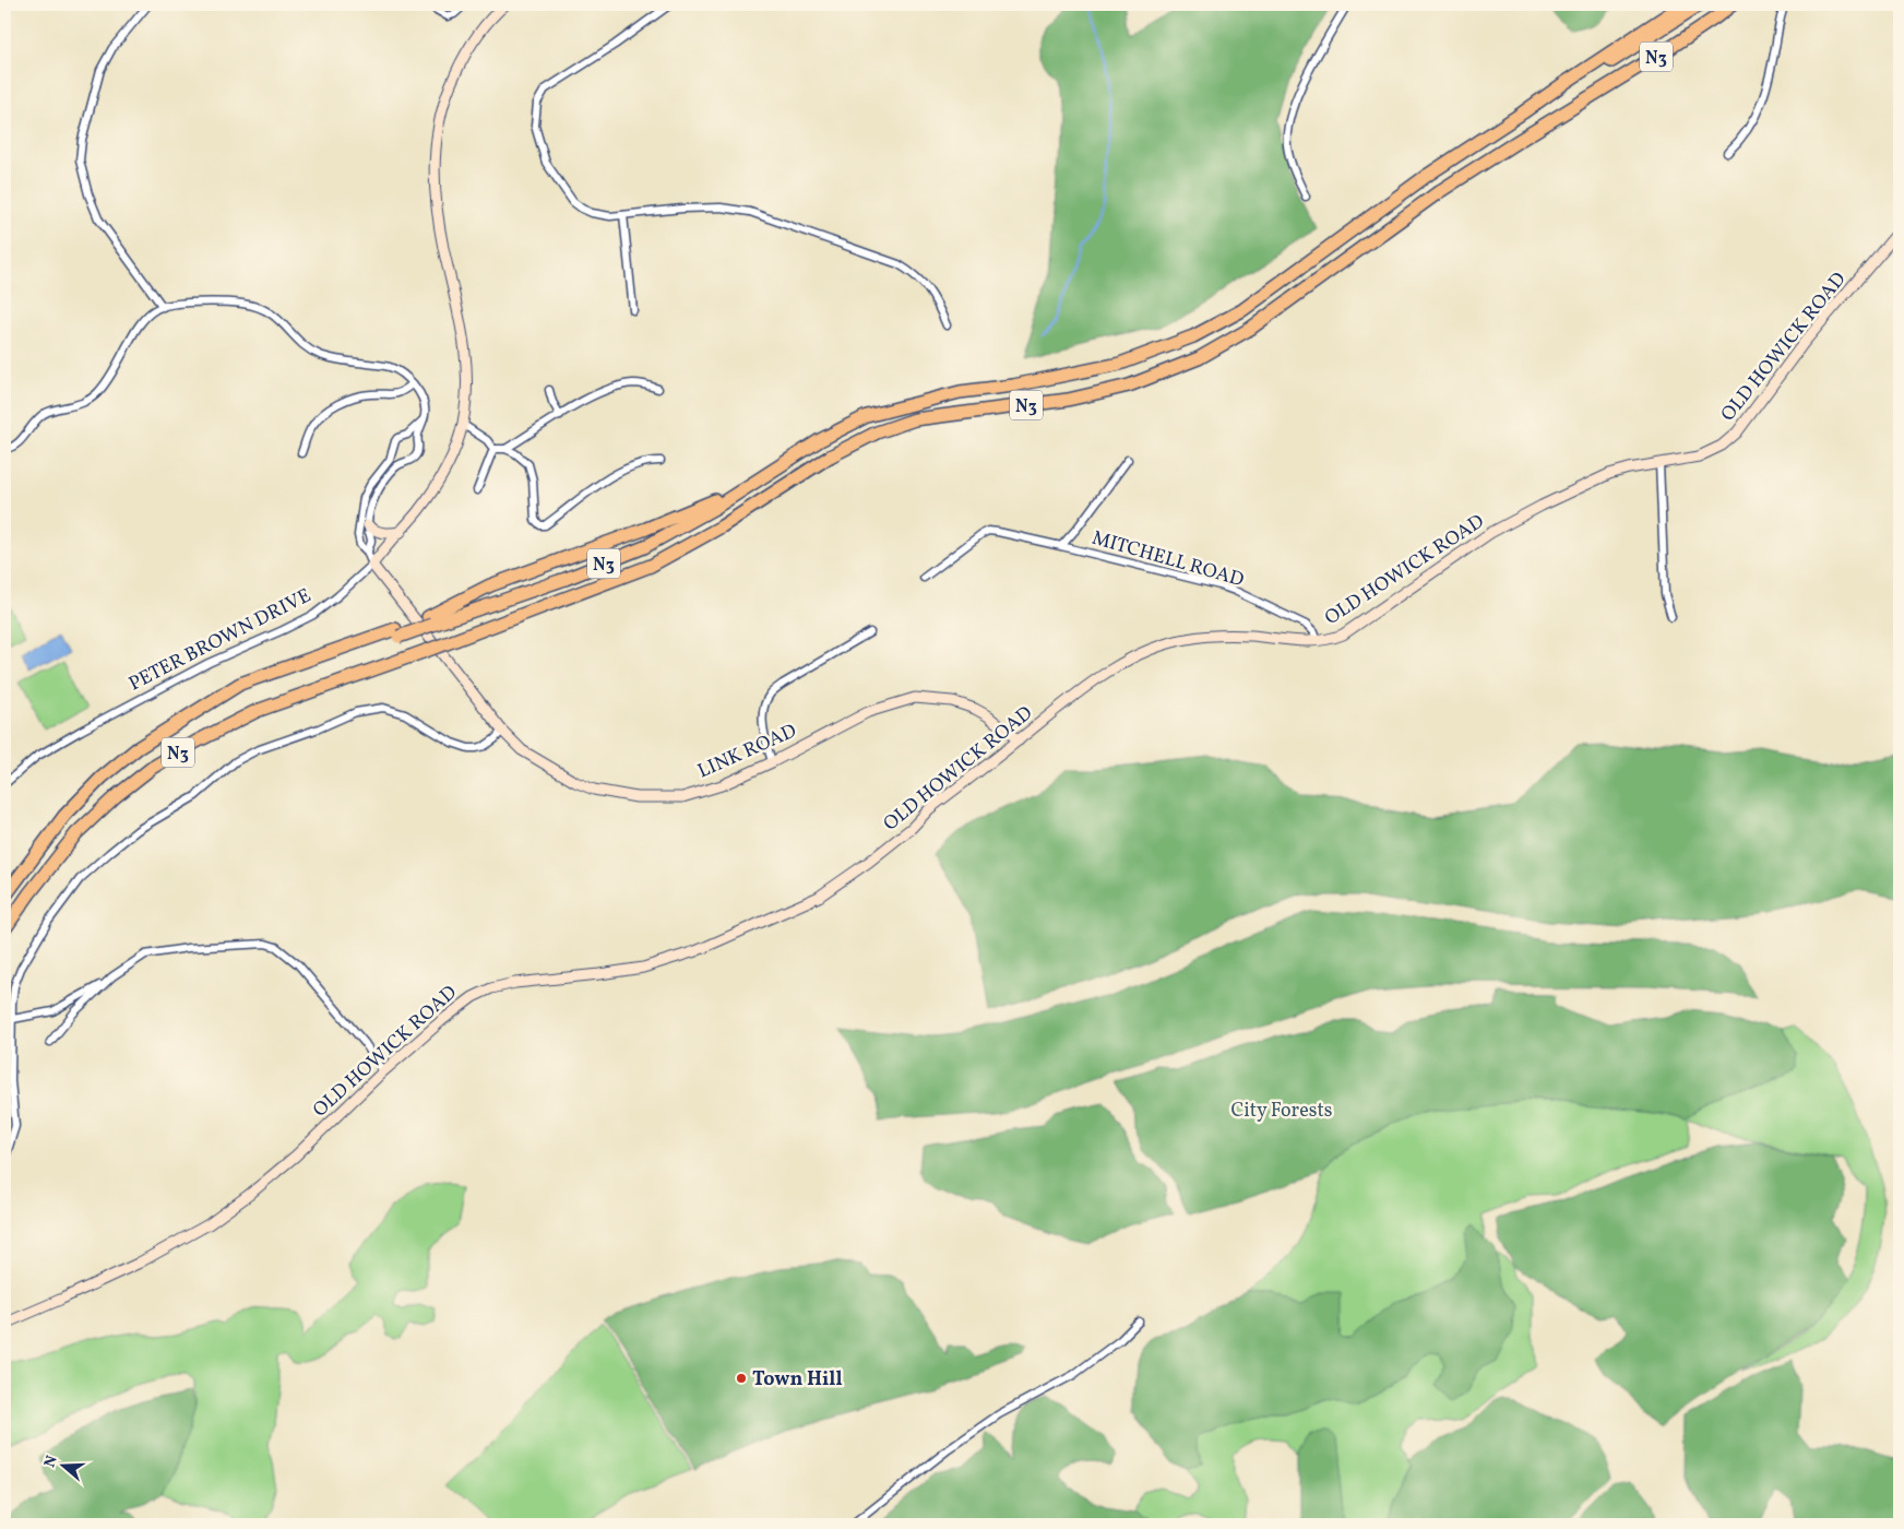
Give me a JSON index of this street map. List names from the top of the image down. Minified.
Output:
{"streets":{"highway":["N3"],"main road":["OLD HOWICK ROAD","PETER BROWN DRIVE","LINK ROAD"],"street":["MITCHELL ROAD"]},"crossings":[["OLD HOWICK ROAD","MITCHELL ROAD"],["OLD HOWICK ROAD","LINK ROAD"],["PETER BROWN DRIVE","LINK ROAD"]],"parks":["City Forests"],"places":["Town Hill"],"north":"left"}
